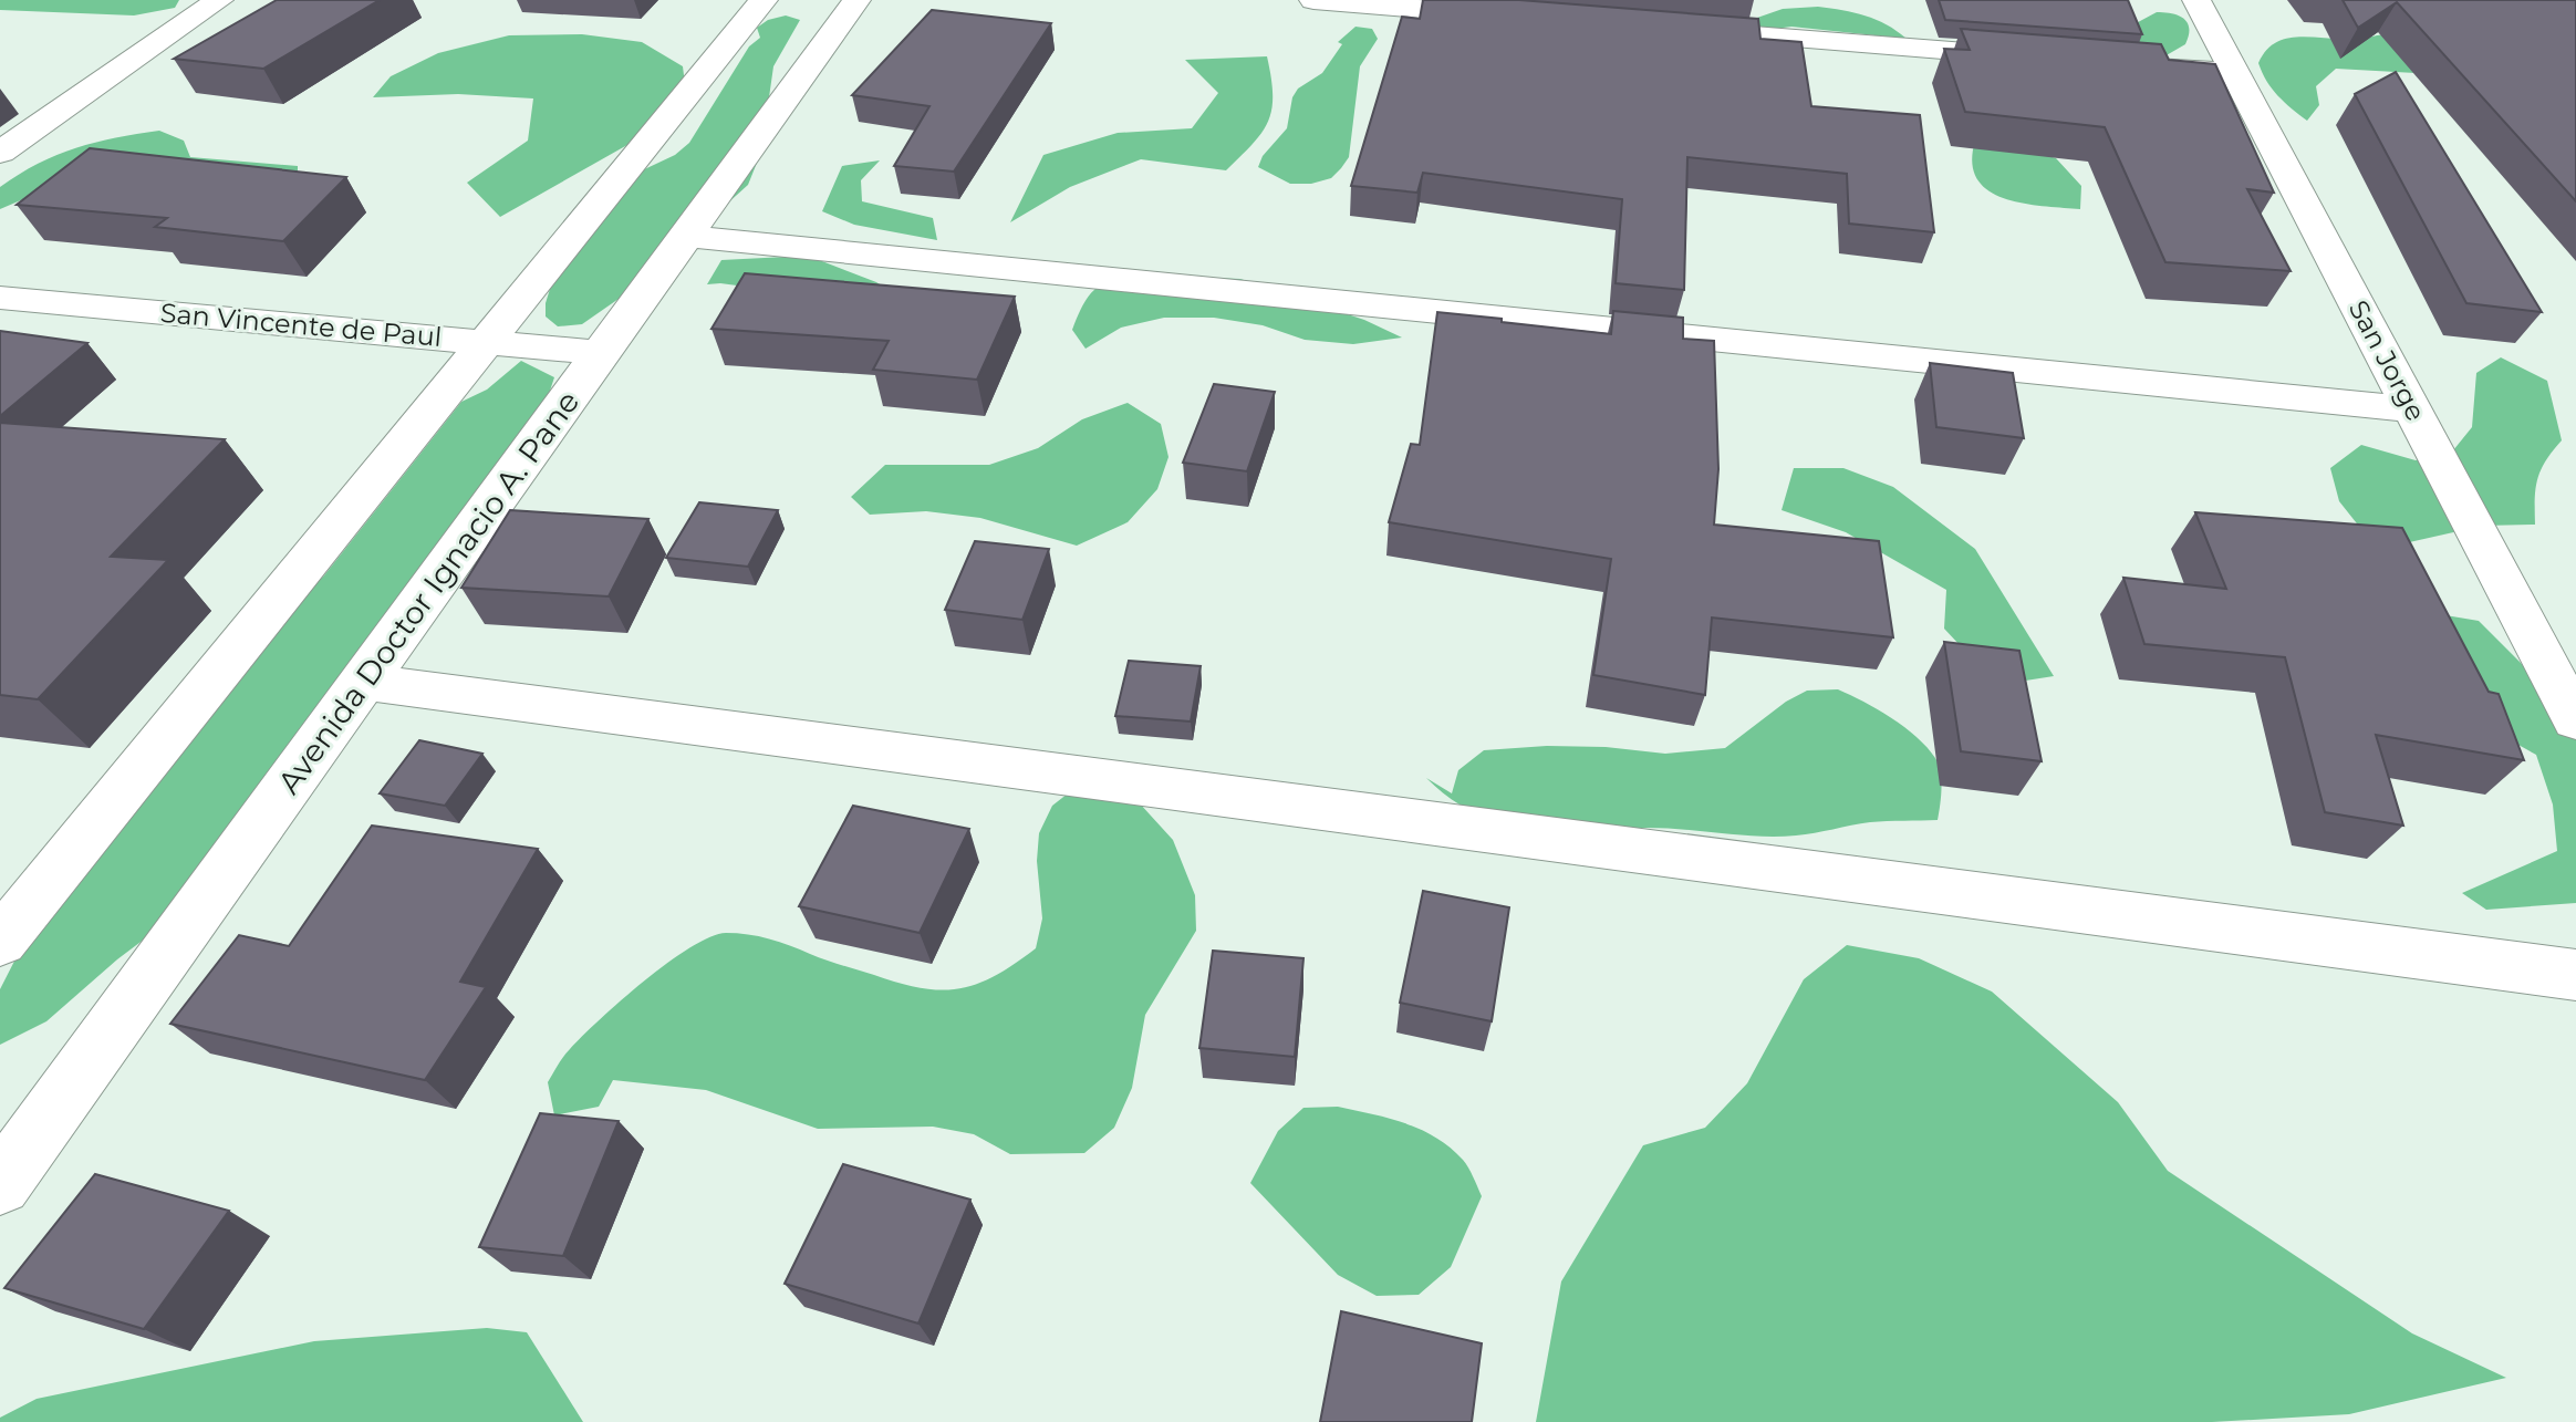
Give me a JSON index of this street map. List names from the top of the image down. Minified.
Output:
{"streets":{"street":["San Vincente de Paul","San Jorge","Avenida Doctor Ignacio A. Pane"]},"crossings":[["San Vincente de Paul","Avenida Doctor Ignacio A. Pane"]]}
